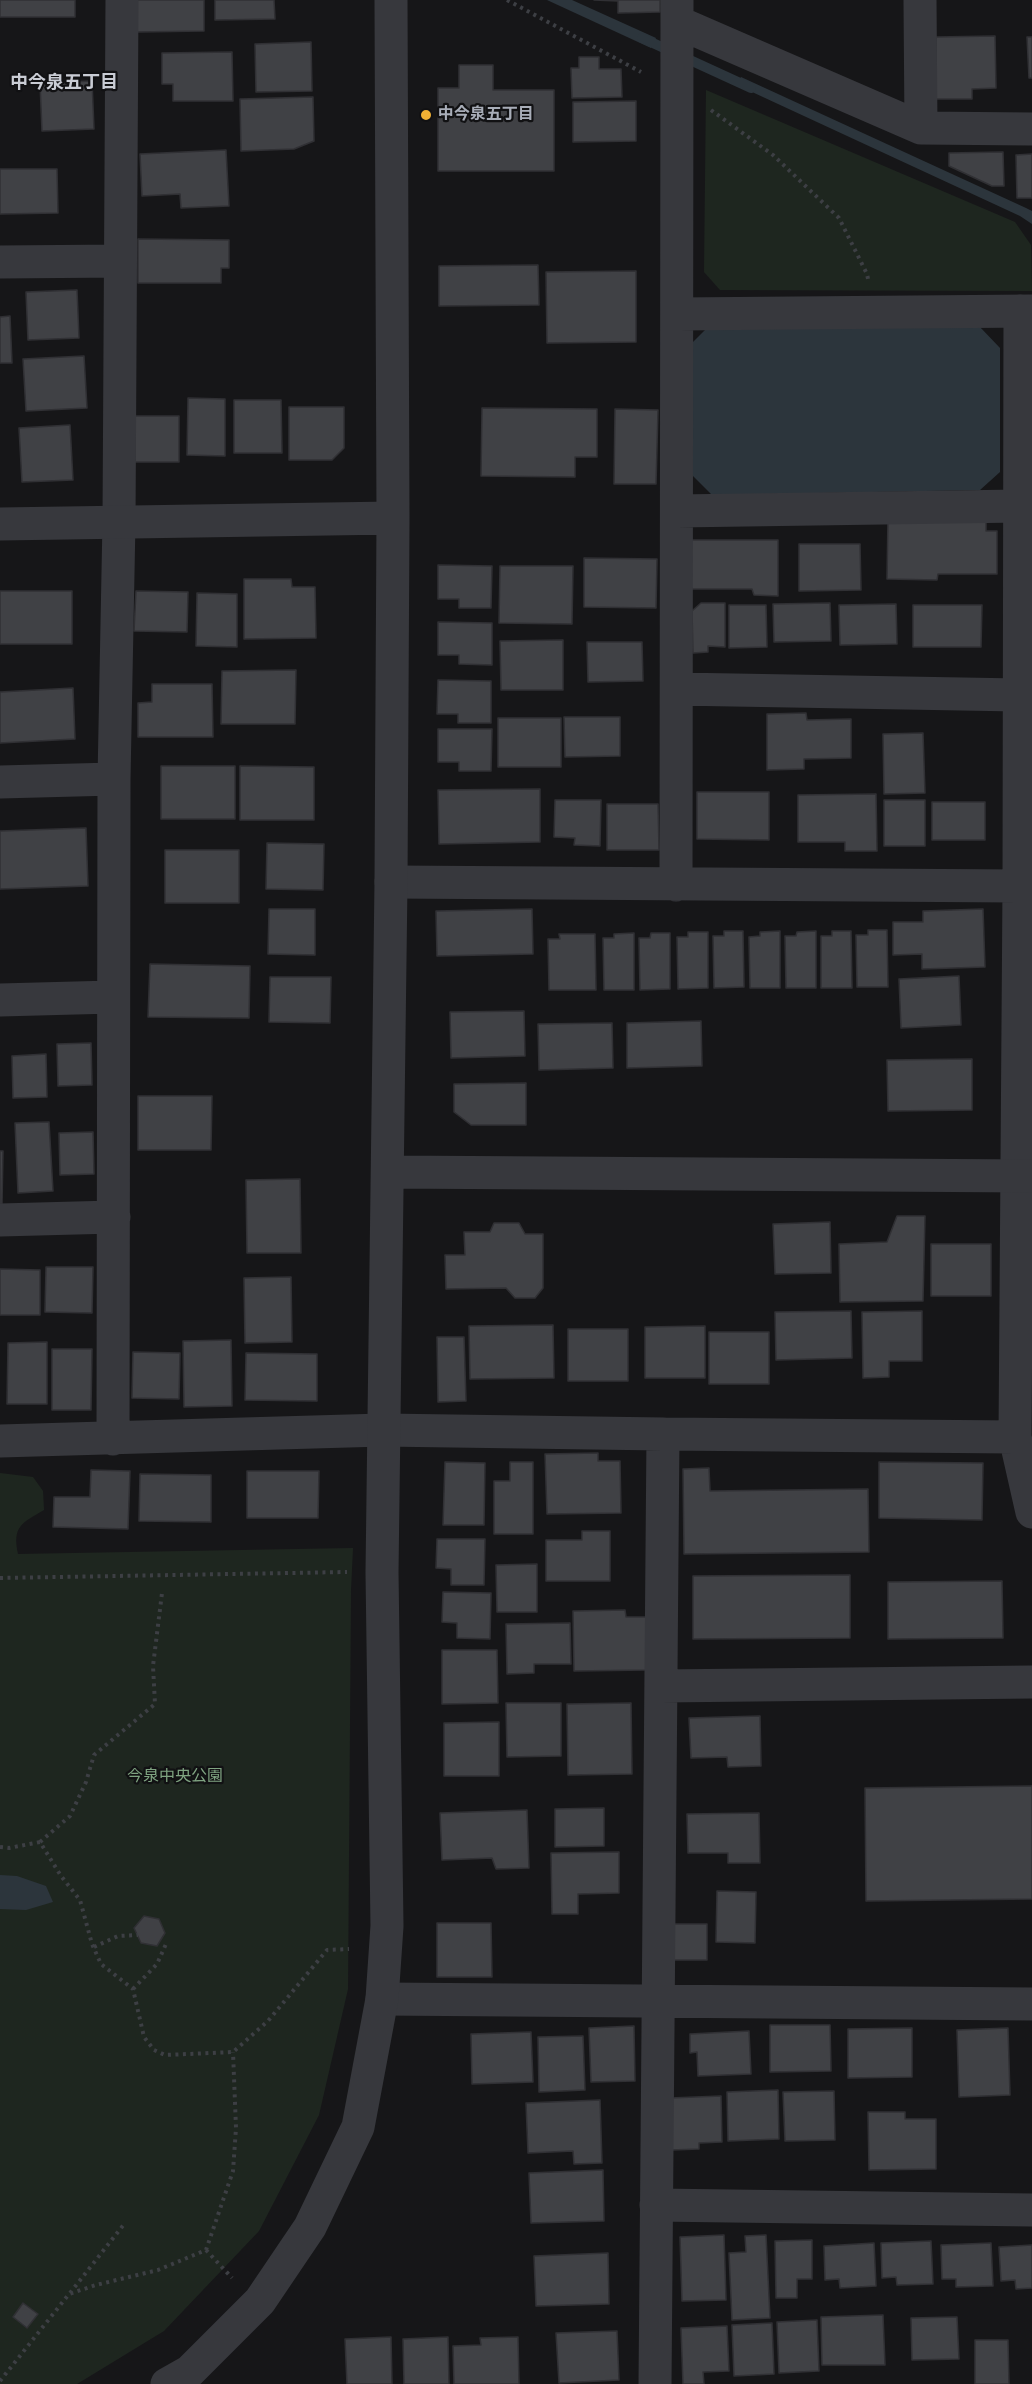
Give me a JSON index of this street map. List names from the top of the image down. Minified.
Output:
{"districts":["中今泉五丁目"],"parks":["今泉中央公園"],"places":["中今泉五丁目"]}
